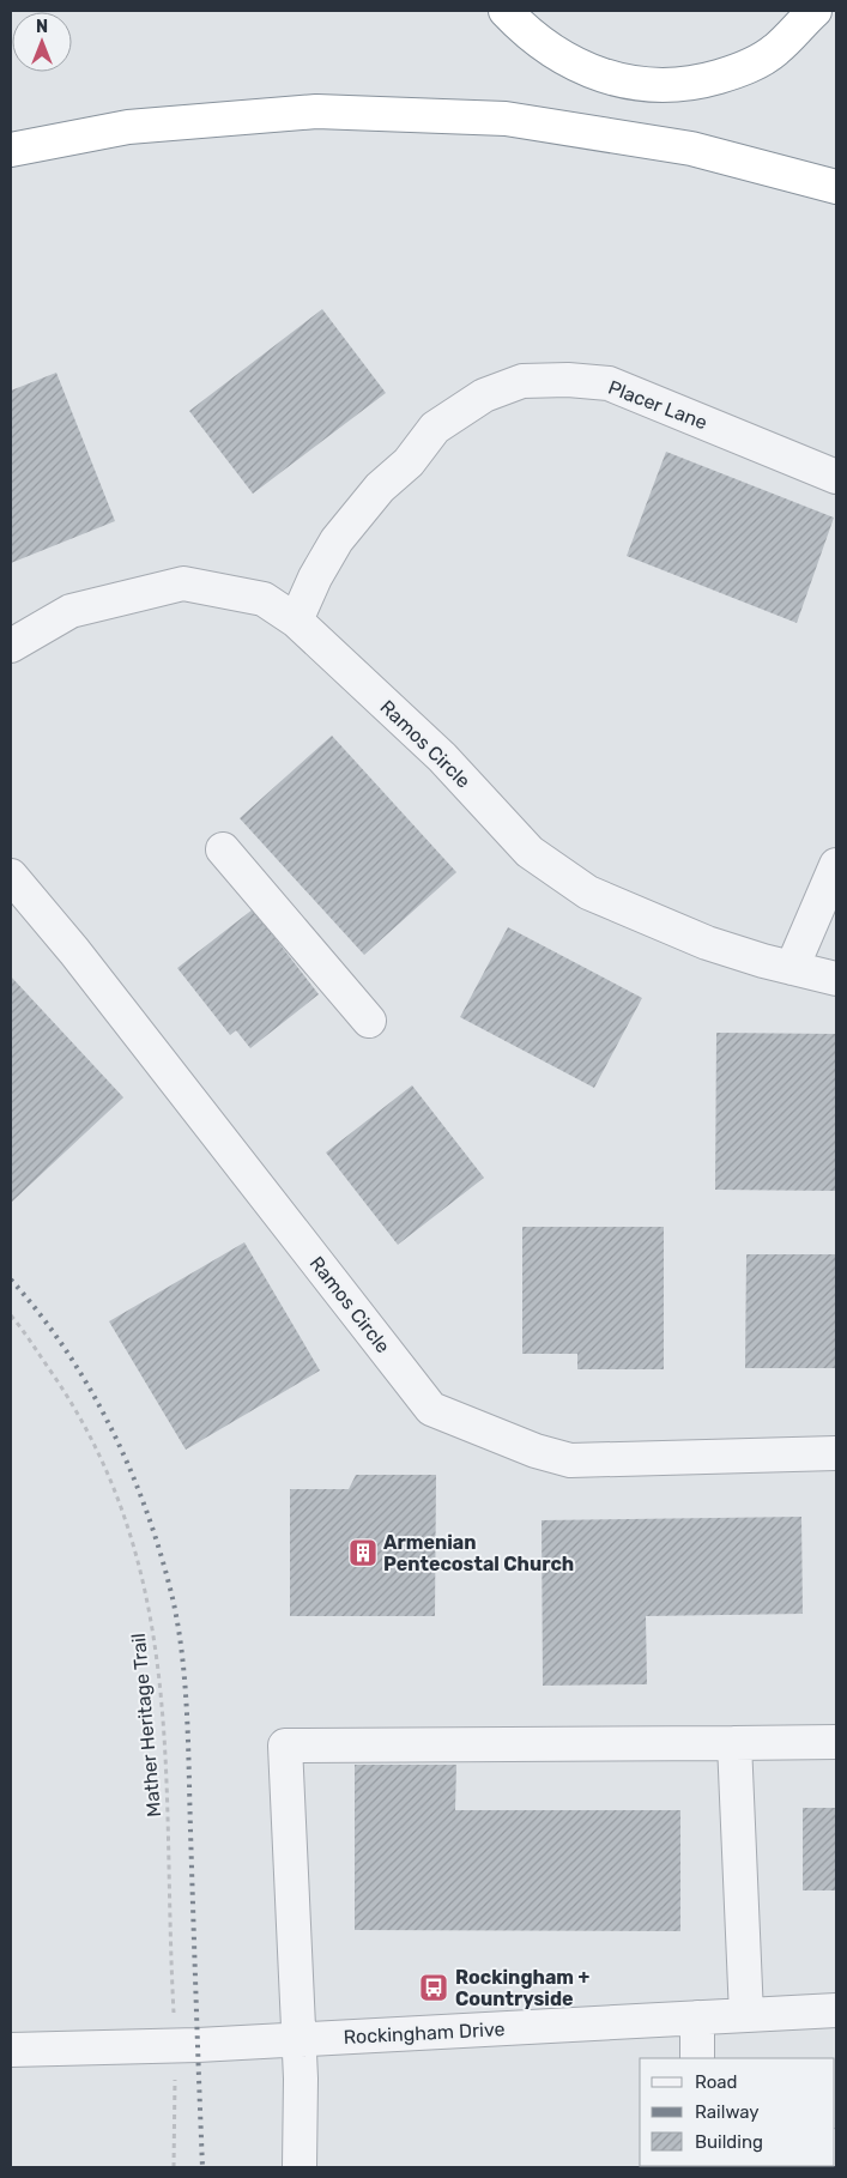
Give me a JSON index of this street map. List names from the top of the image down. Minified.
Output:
{"streets":{"street":["Placer Lane","Ramos Circle","Rockingham Drive"],"path":["Mather Heritage Trail"]},"crossings":[["Placer Lane","Ramos Circle"],["Mather Heritage Trail","Rockingham Drive"]],"places":{"building":["Armenian Pentecostal Church"],"bus stop":["Rockingham + Countryside"]},"legend":["Road","Railway","Building"],"north":"top"}
